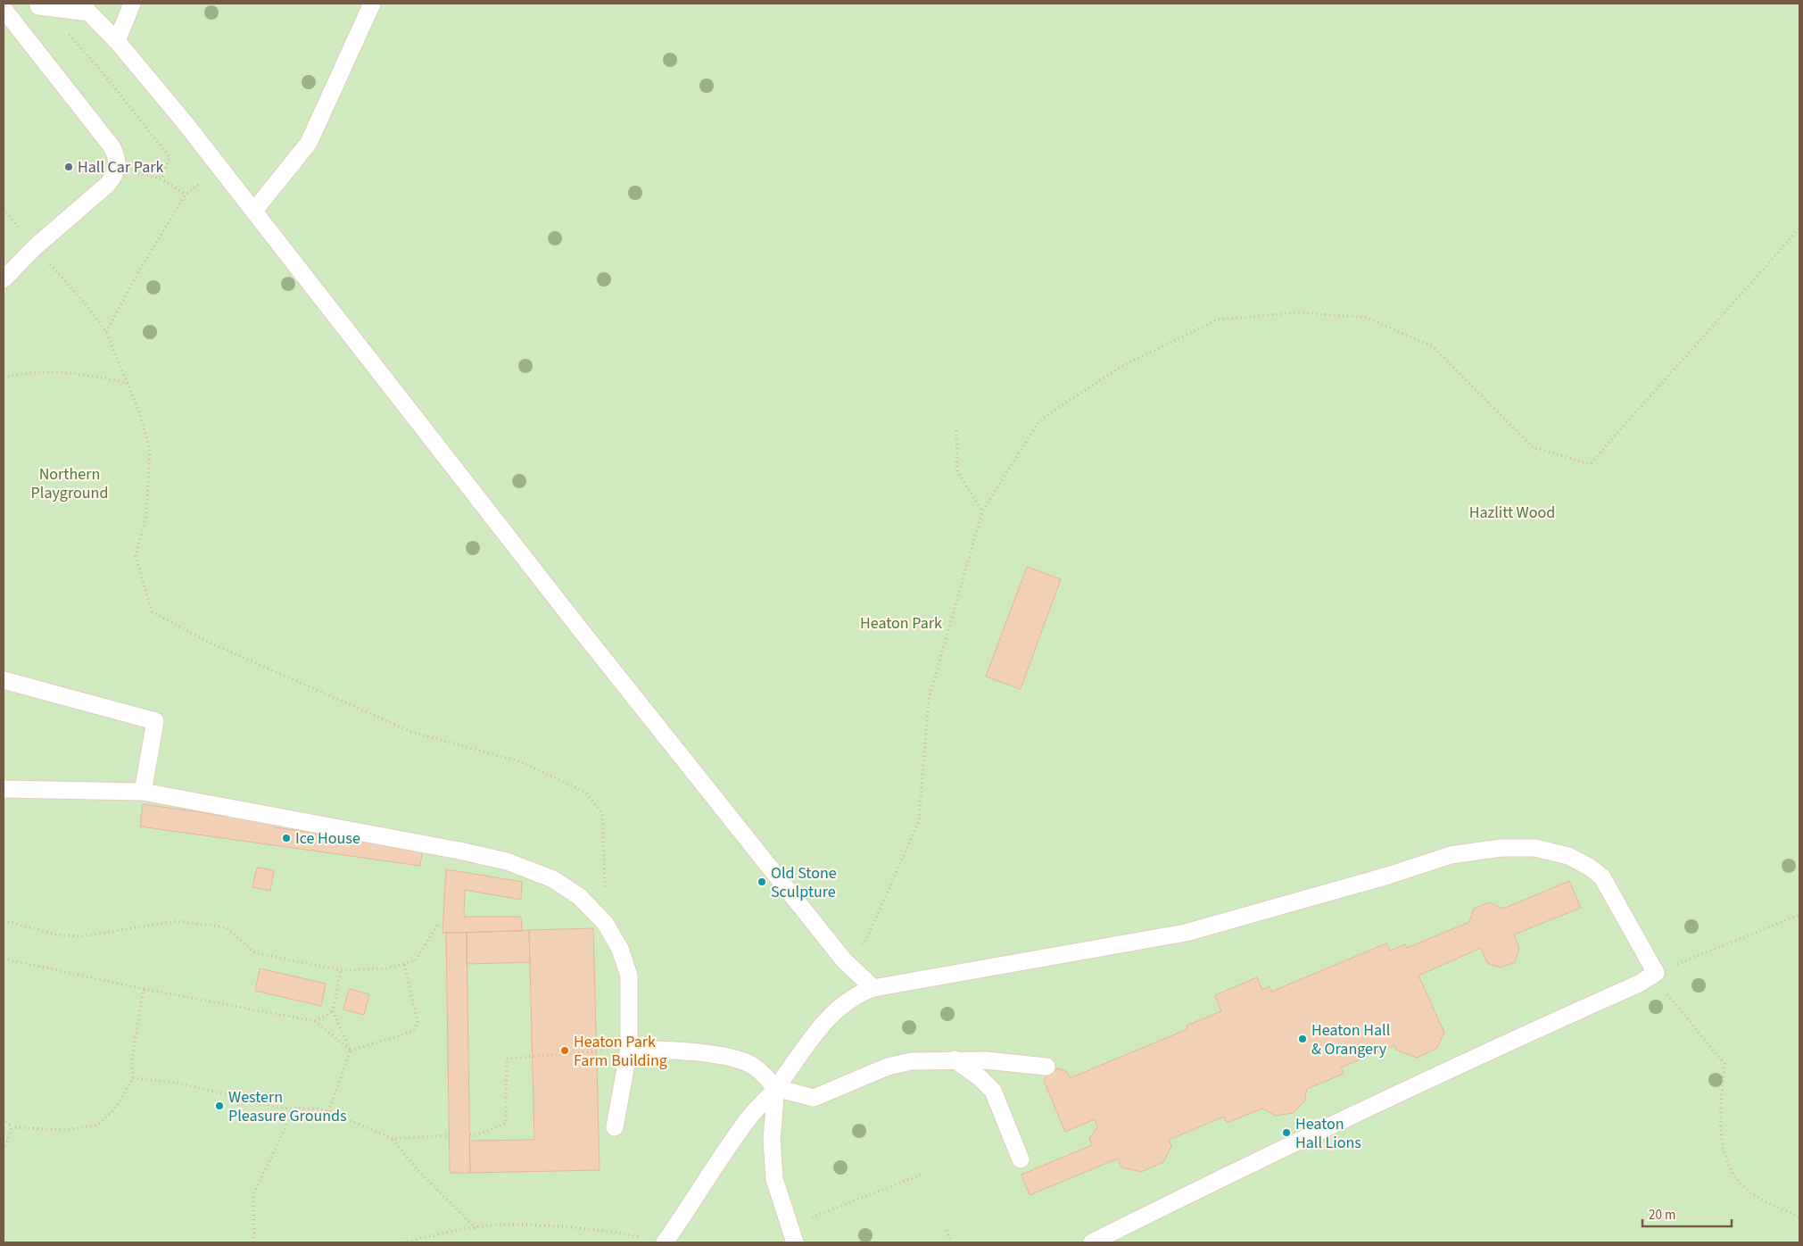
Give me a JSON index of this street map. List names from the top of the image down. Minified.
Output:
{"parks":["Northern Playground","Hazlitt Wood","Heaton Park"],"places":["Hall Car Park","Ice House","Old Stone Sculpture","Heaton Hall & Orangery","Heaton Park Farm Building","Western Pleasure Grounds","Heaton Hall Lions"],"scale_bar":"20 m"}
